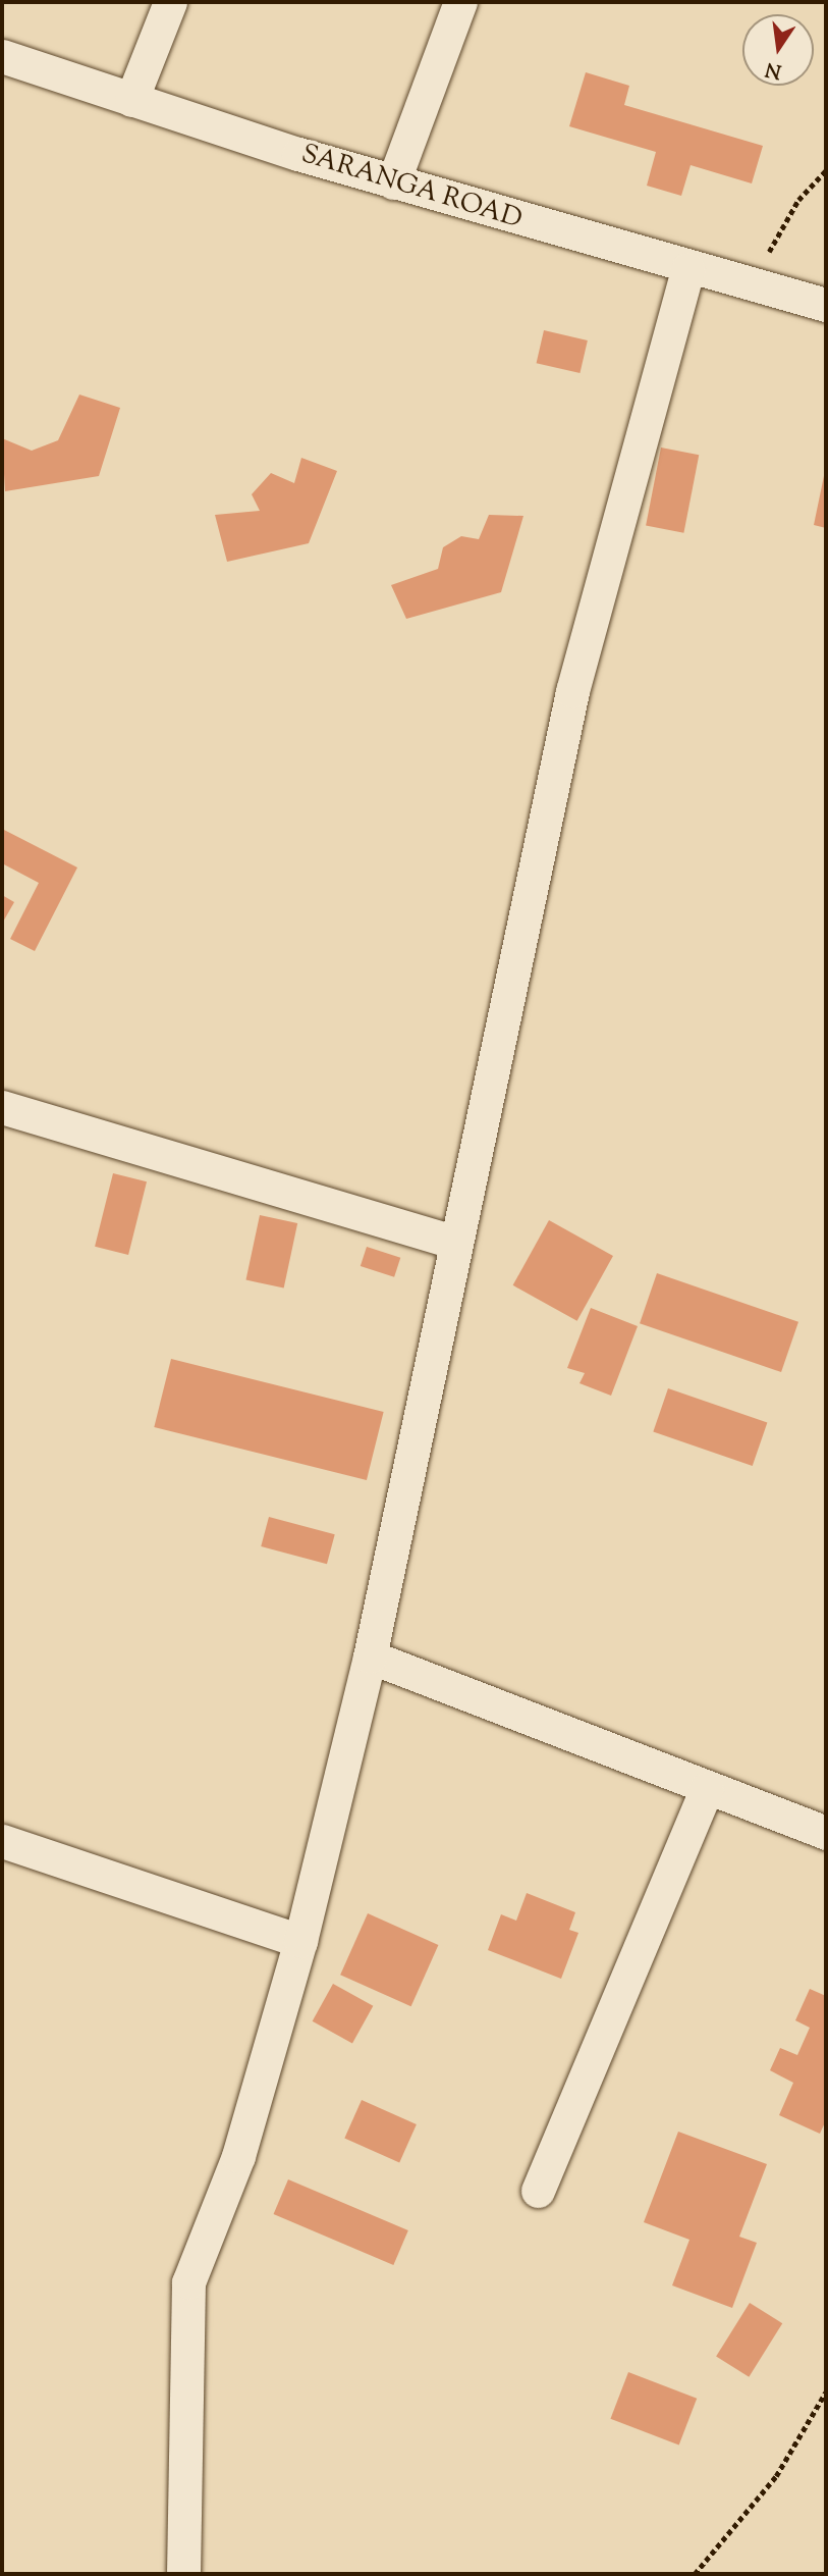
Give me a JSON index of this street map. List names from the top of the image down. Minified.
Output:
{"streets":{"street":["SARANGA ROAD"]},"north":"bottom"}
